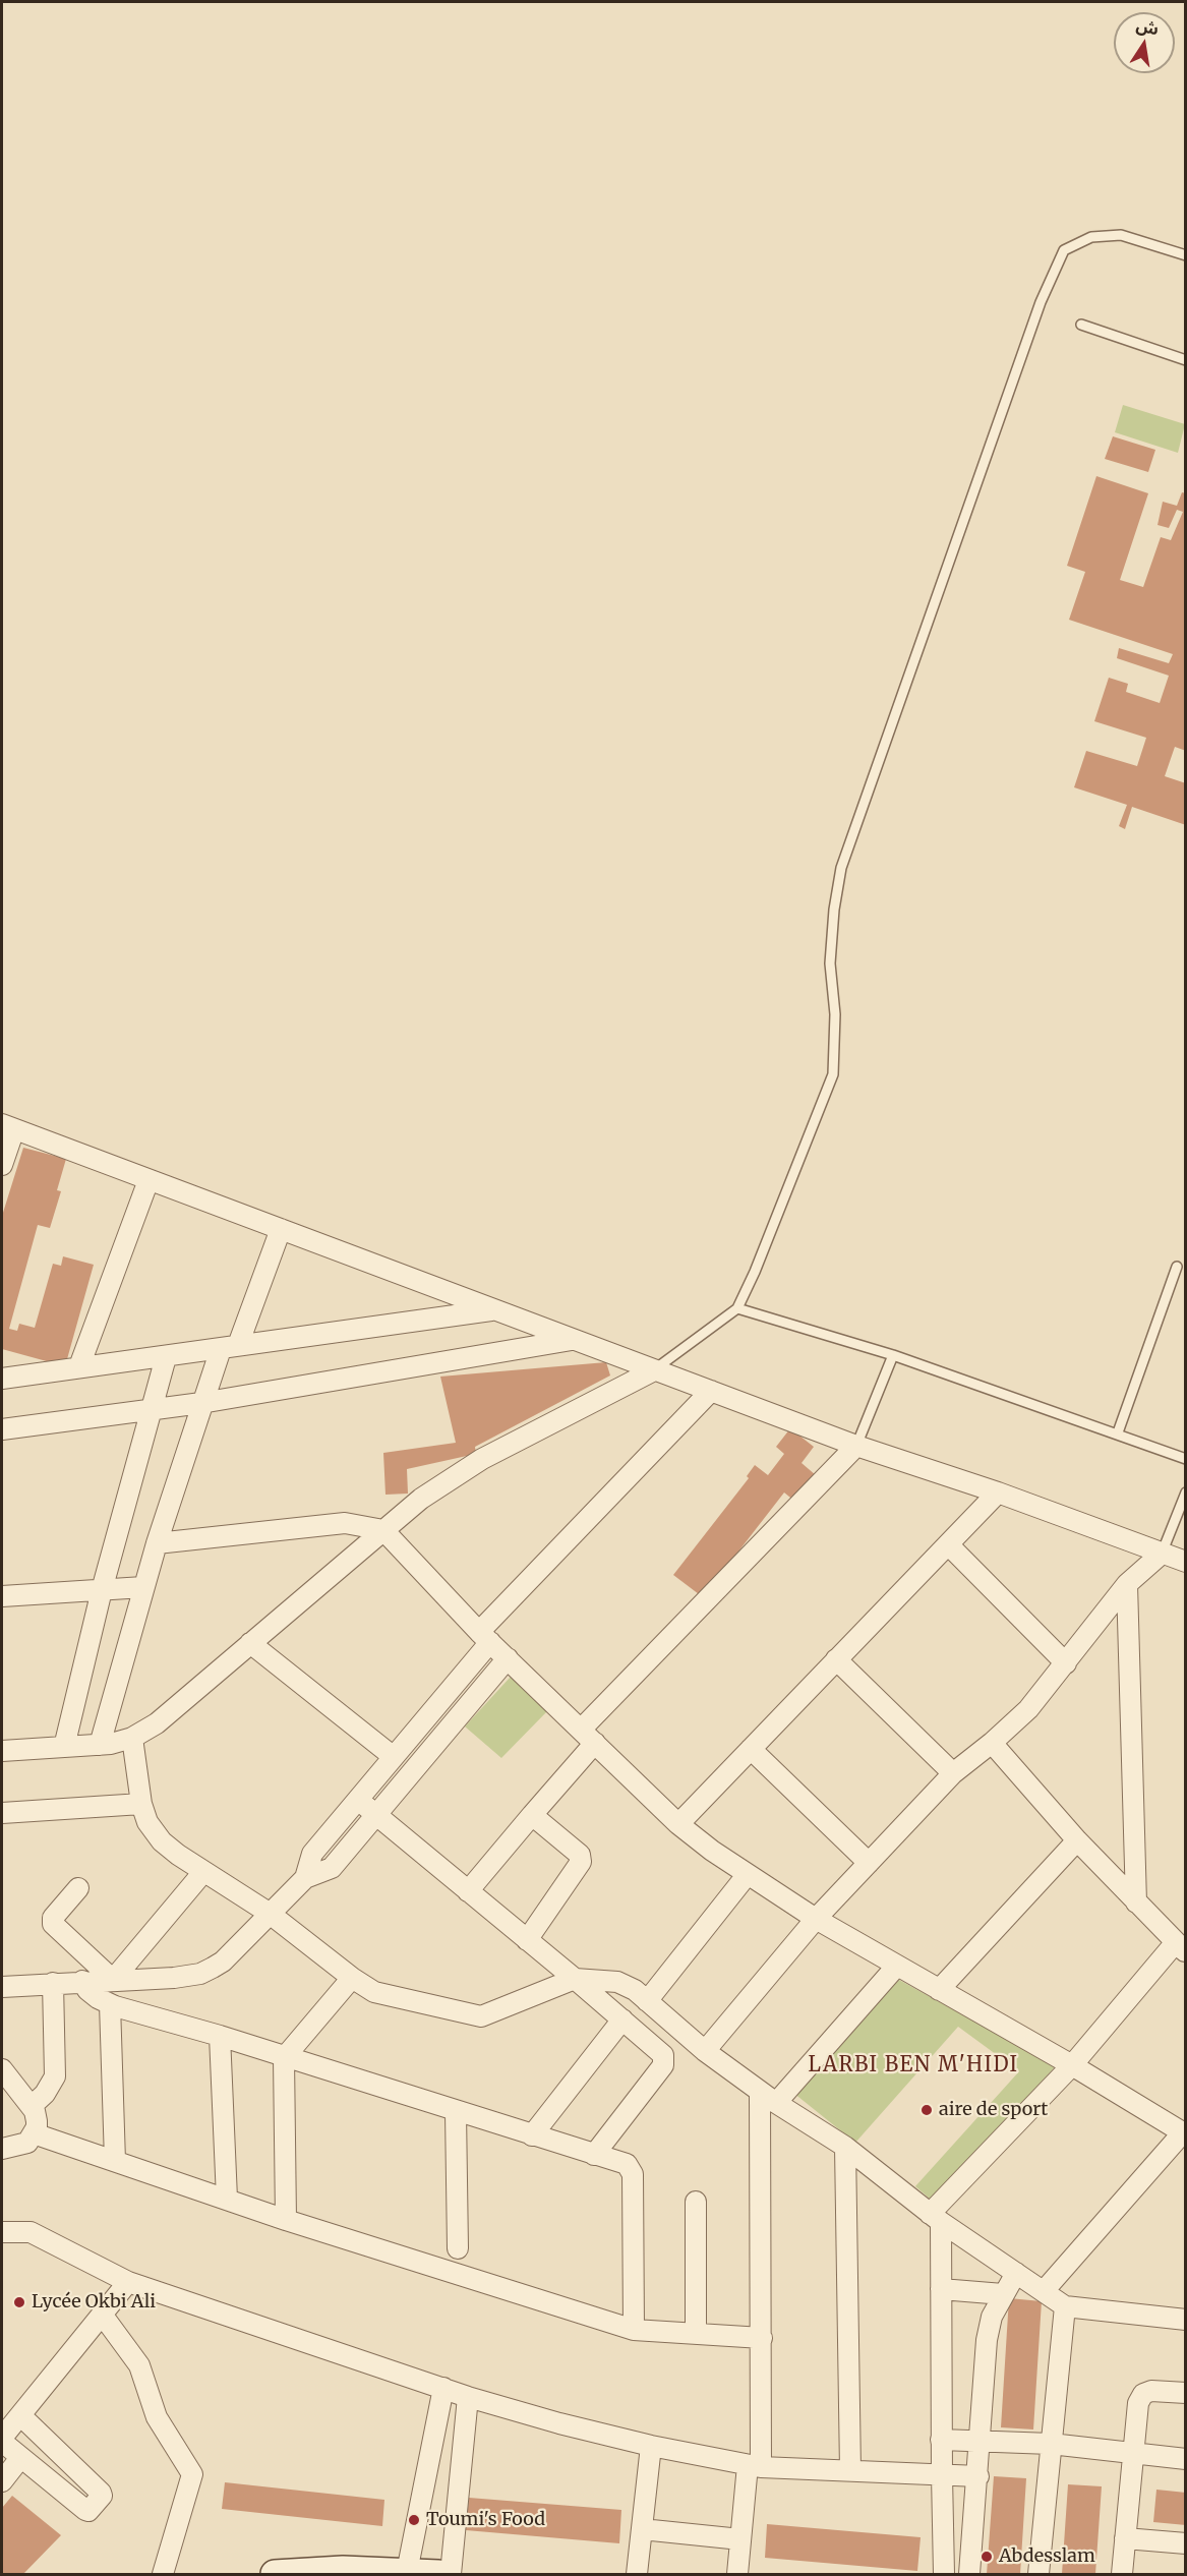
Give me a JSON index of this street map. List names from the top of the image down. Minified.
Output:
{"districts":["LARBI BEN M'HIDI"],"places":["aire de sport","Lycée Okbi Ali","Toumi's Food","Abdesslam"],"north":"top"}
